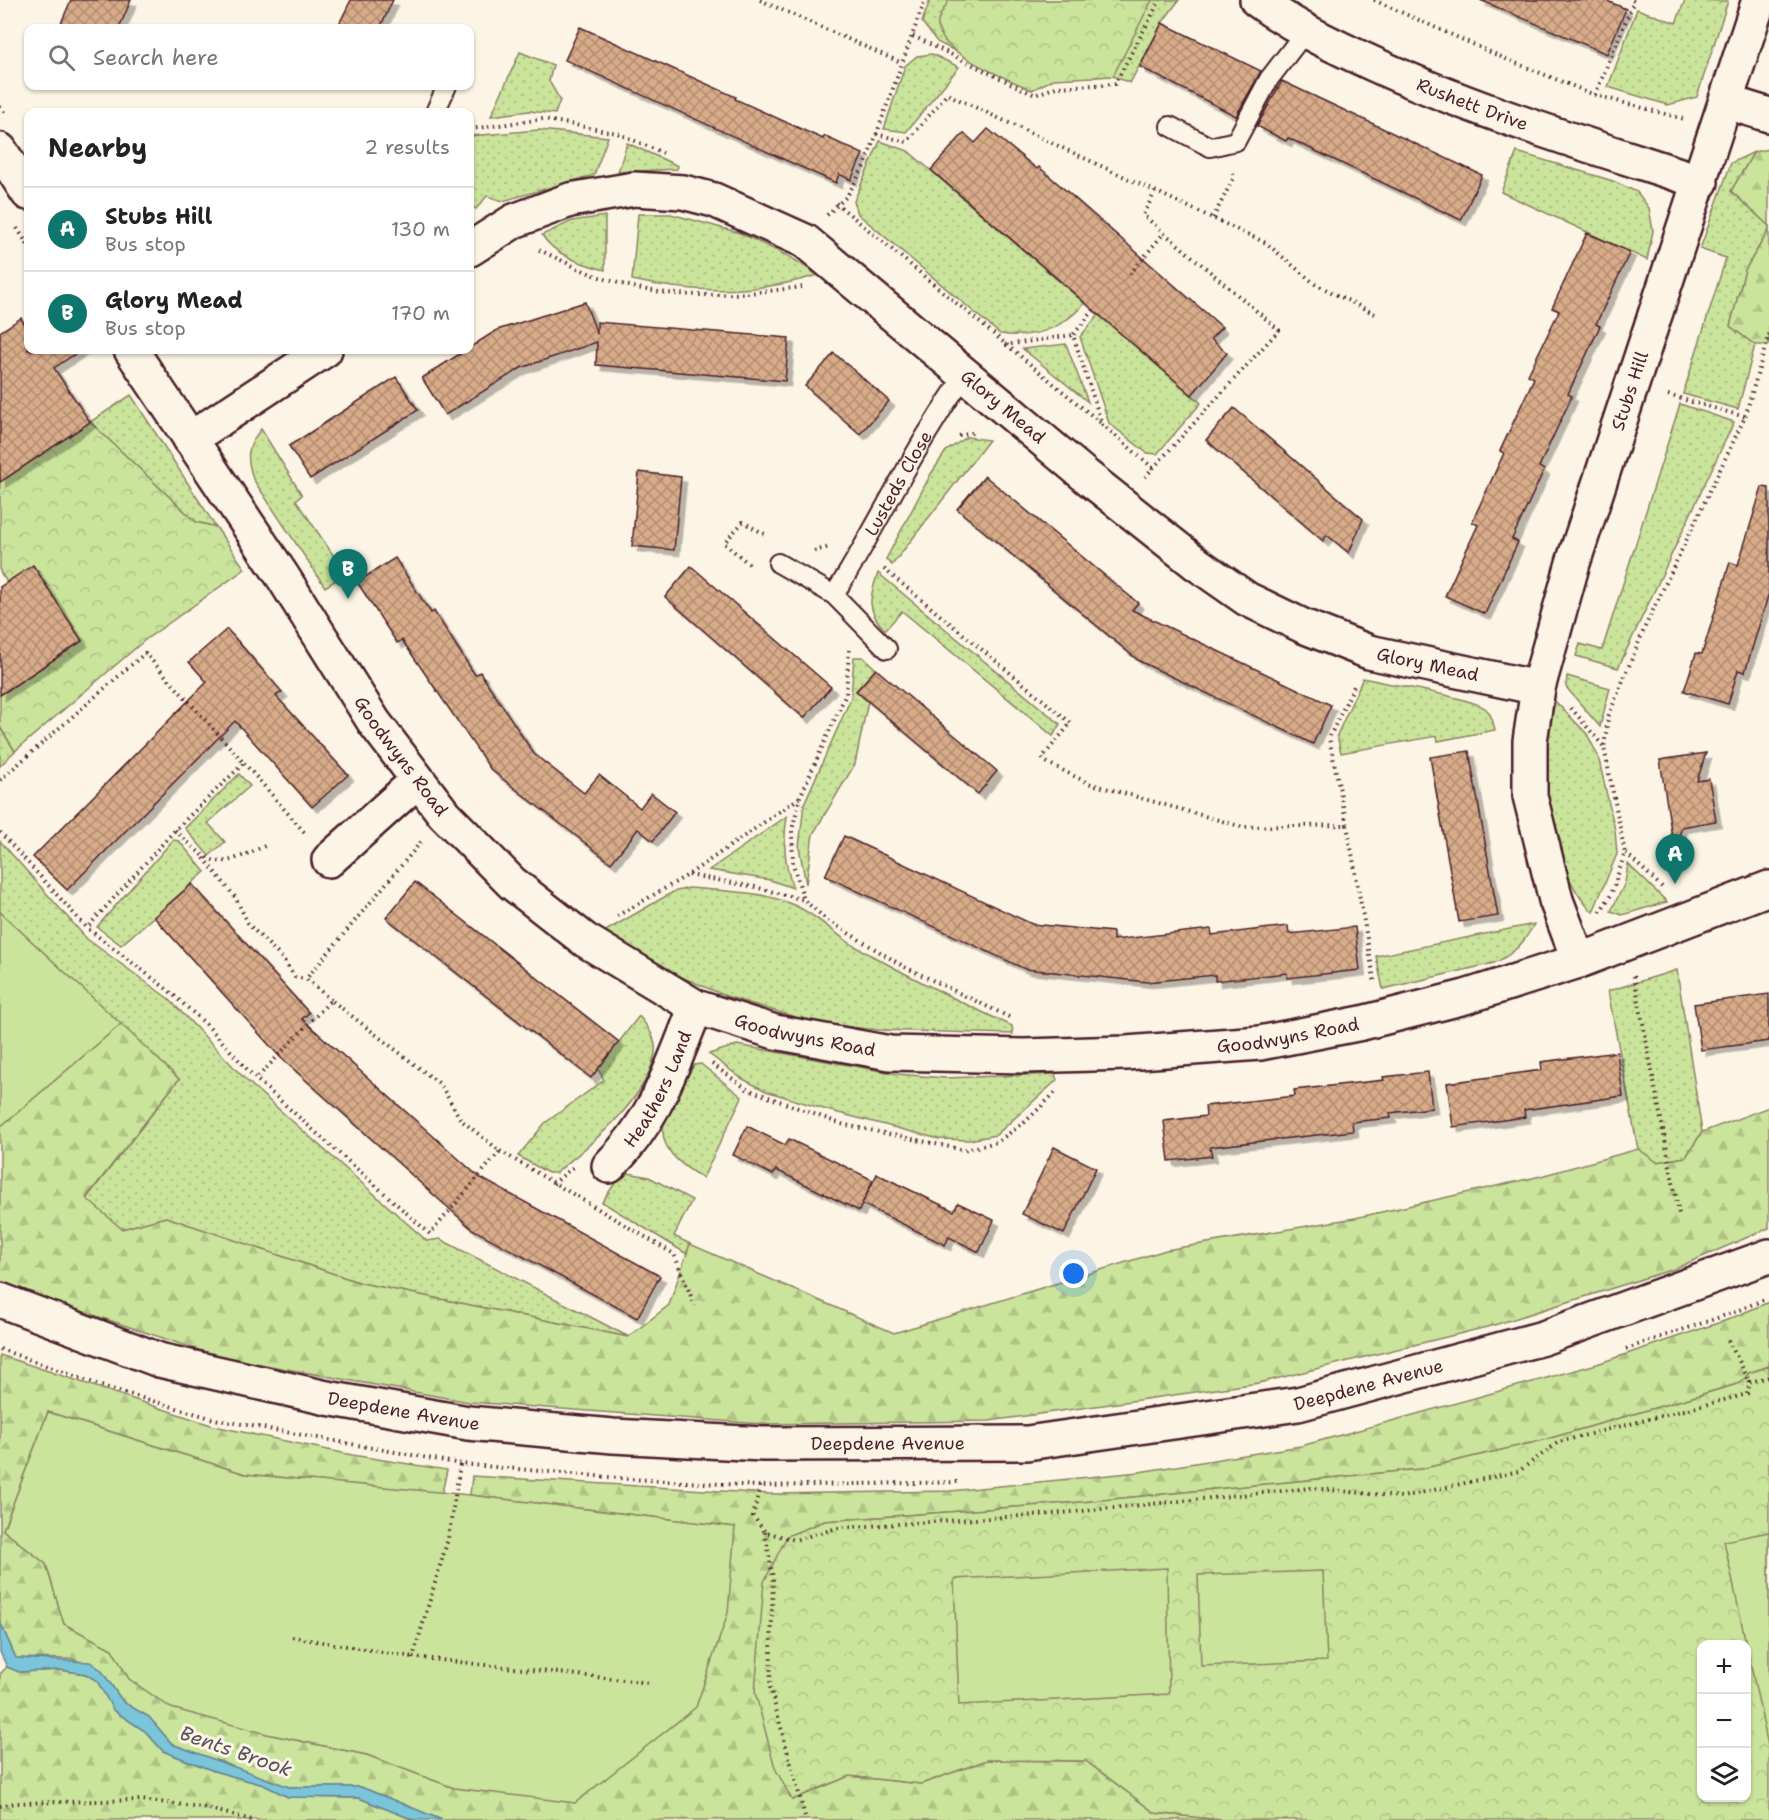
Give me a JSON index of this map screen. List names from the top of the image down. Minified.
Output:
{"streets":{"main road":["Rushett Drive","Stubs Hill","Glory Mead","Goodwyns Road","Heathers Land","Deepdene Avenue"],"lane":["Lusteds Close"]},"crossings":[["Rushett Drive","Stubs Hill"],["Stubs Hill","Glory Mead"],["Stubs Hill","Goodwyns Road"],["Glory Mead","Lusteds Close"],["Goodwyns Road","Heathers Land"]],"water":["Bents Brook"],"page":{"search":"Search here","heading":["Nearby","2 results"],"list":[{"mark":"A","name":"Stubs Hill","note":"Bus stop","value":"130 m"},{"mark":"B","name":"Glory Mead","note":"Bus stop","value":"170 m"}],"pins":["B","A"],"map_buttons":["+","−"]}}
